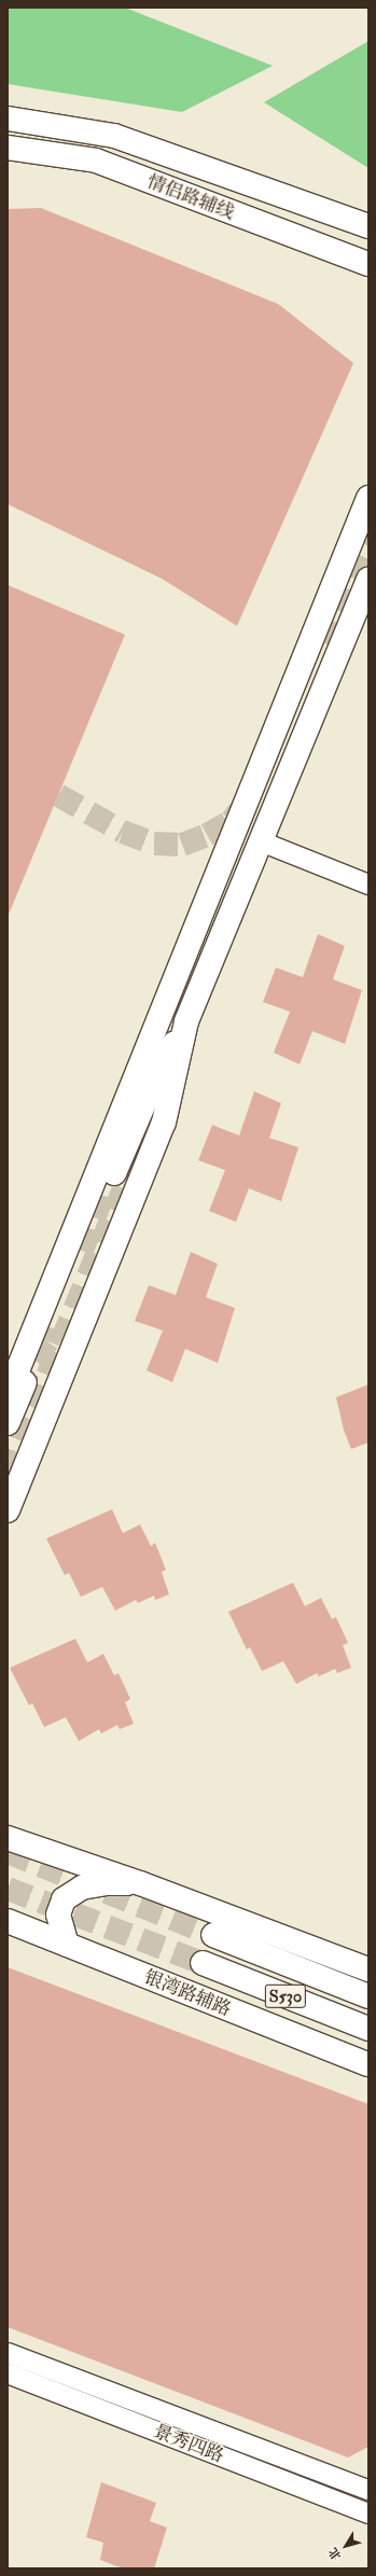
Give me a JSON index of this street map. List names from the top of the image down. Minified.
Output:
{"streets":{"main road":["情侣路辅线","银湾路辅路","S530"],"street":["景秀四路"]},"north":"bottom left"}
